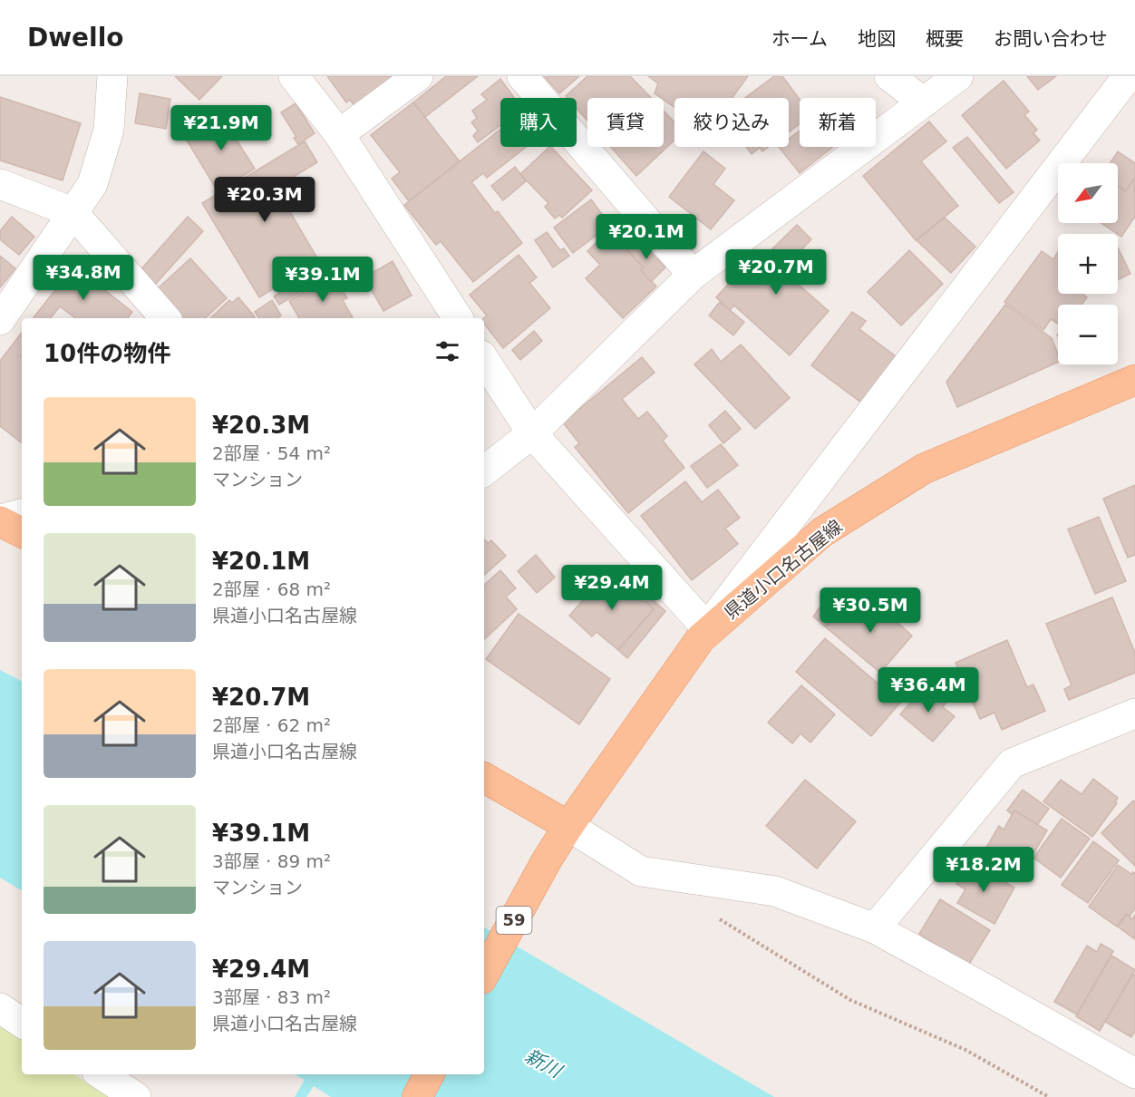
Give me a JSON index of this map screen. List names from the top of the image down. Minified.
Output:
{"streets":{"main road":["県道小口名古屋線","59"]},"crossings":[["県道小口名古屋線","59"]],"water":["新川"],"north":"bottom left","page":{"header":"Dwello","nav":["ホーム","地図","概要","お問い合わせ"],"chip":["購入","賃貸","絞り込み","新着"],"price":["¥21.9M","¥20.3M","¥20.1M","¥20.7M","¥34.8M","¥39.1M","¥29.4M","¥30.5M","¥36.4M","¥18.2M"],"map_buttons":["+","−"],"heading":"10件の物件","list":[{"name":"¥20.3M","note":"2部屋 · 54 m² · マンション"},{"name":"¥20.1M","note":"2部屋 · 68 m² · 県道小口名古屋線"},{"name":"¥20.7M","note":"2部屋 · 62 m² · 県道小口名古屋線"},{"name":"¥39.1M","note":"3部屋 · 89 m² · マンション"},{"name":"¥29.4M","note":"3部屋 · 83 m² · 県道小口名古屋線"}]}}
